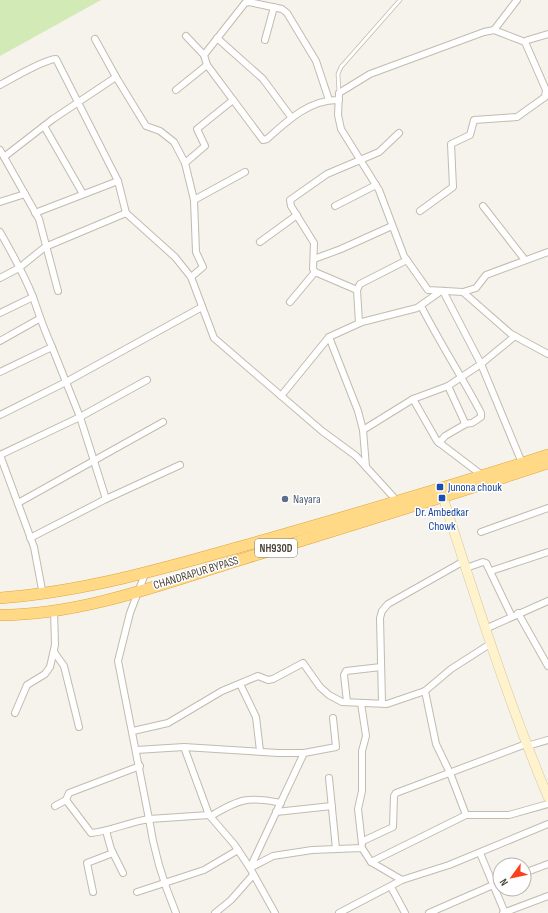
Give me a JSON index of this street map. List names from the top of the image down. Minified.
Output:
{"streets":{"highway":["NH930D","CHANDRAPUR BYPASS"]},"places":{"transit":["Junona chouk","Dr. Ambedkar Chowk"],"other":["Nayara"]},"north":"bottom left"}
